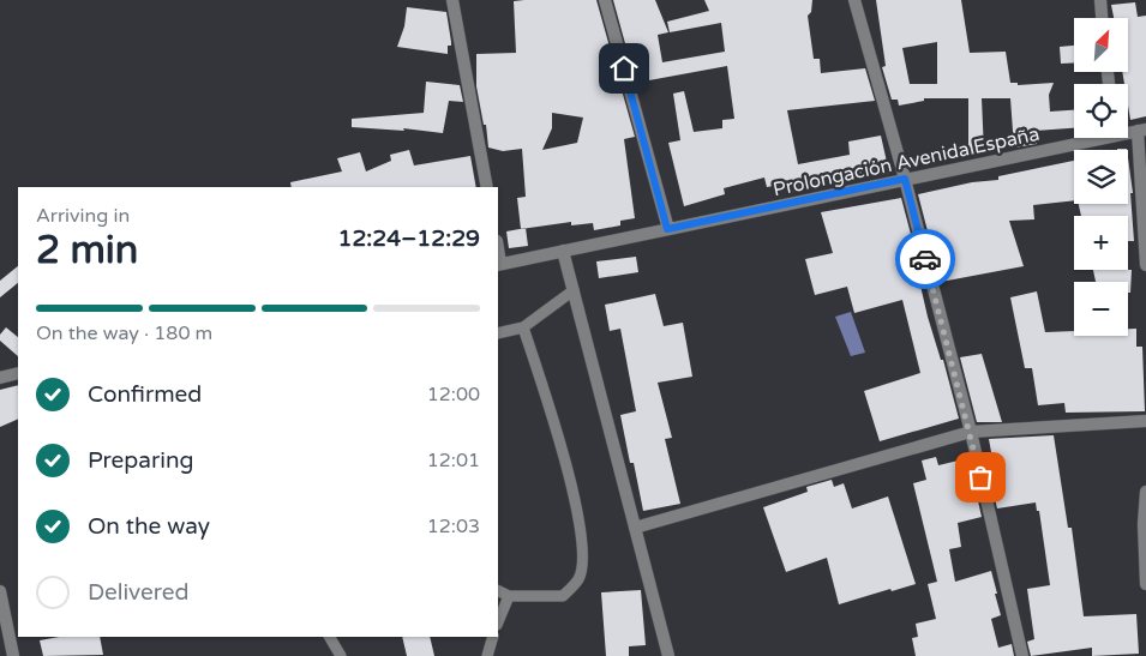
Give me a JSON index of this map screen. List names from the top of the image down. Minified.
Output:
{"streets":{"street":["Prolongación Avenida España"]},"north":"top right","page":{"map_buttons":["+","−"],"heading":["2 min","Arriving in","12:24–12:29"],"bar":"On the way · 180 m","list":[["Confirmed","12:00"],["Preparing","12:01"],["On the way","12:03"],"Delivered"]}}
